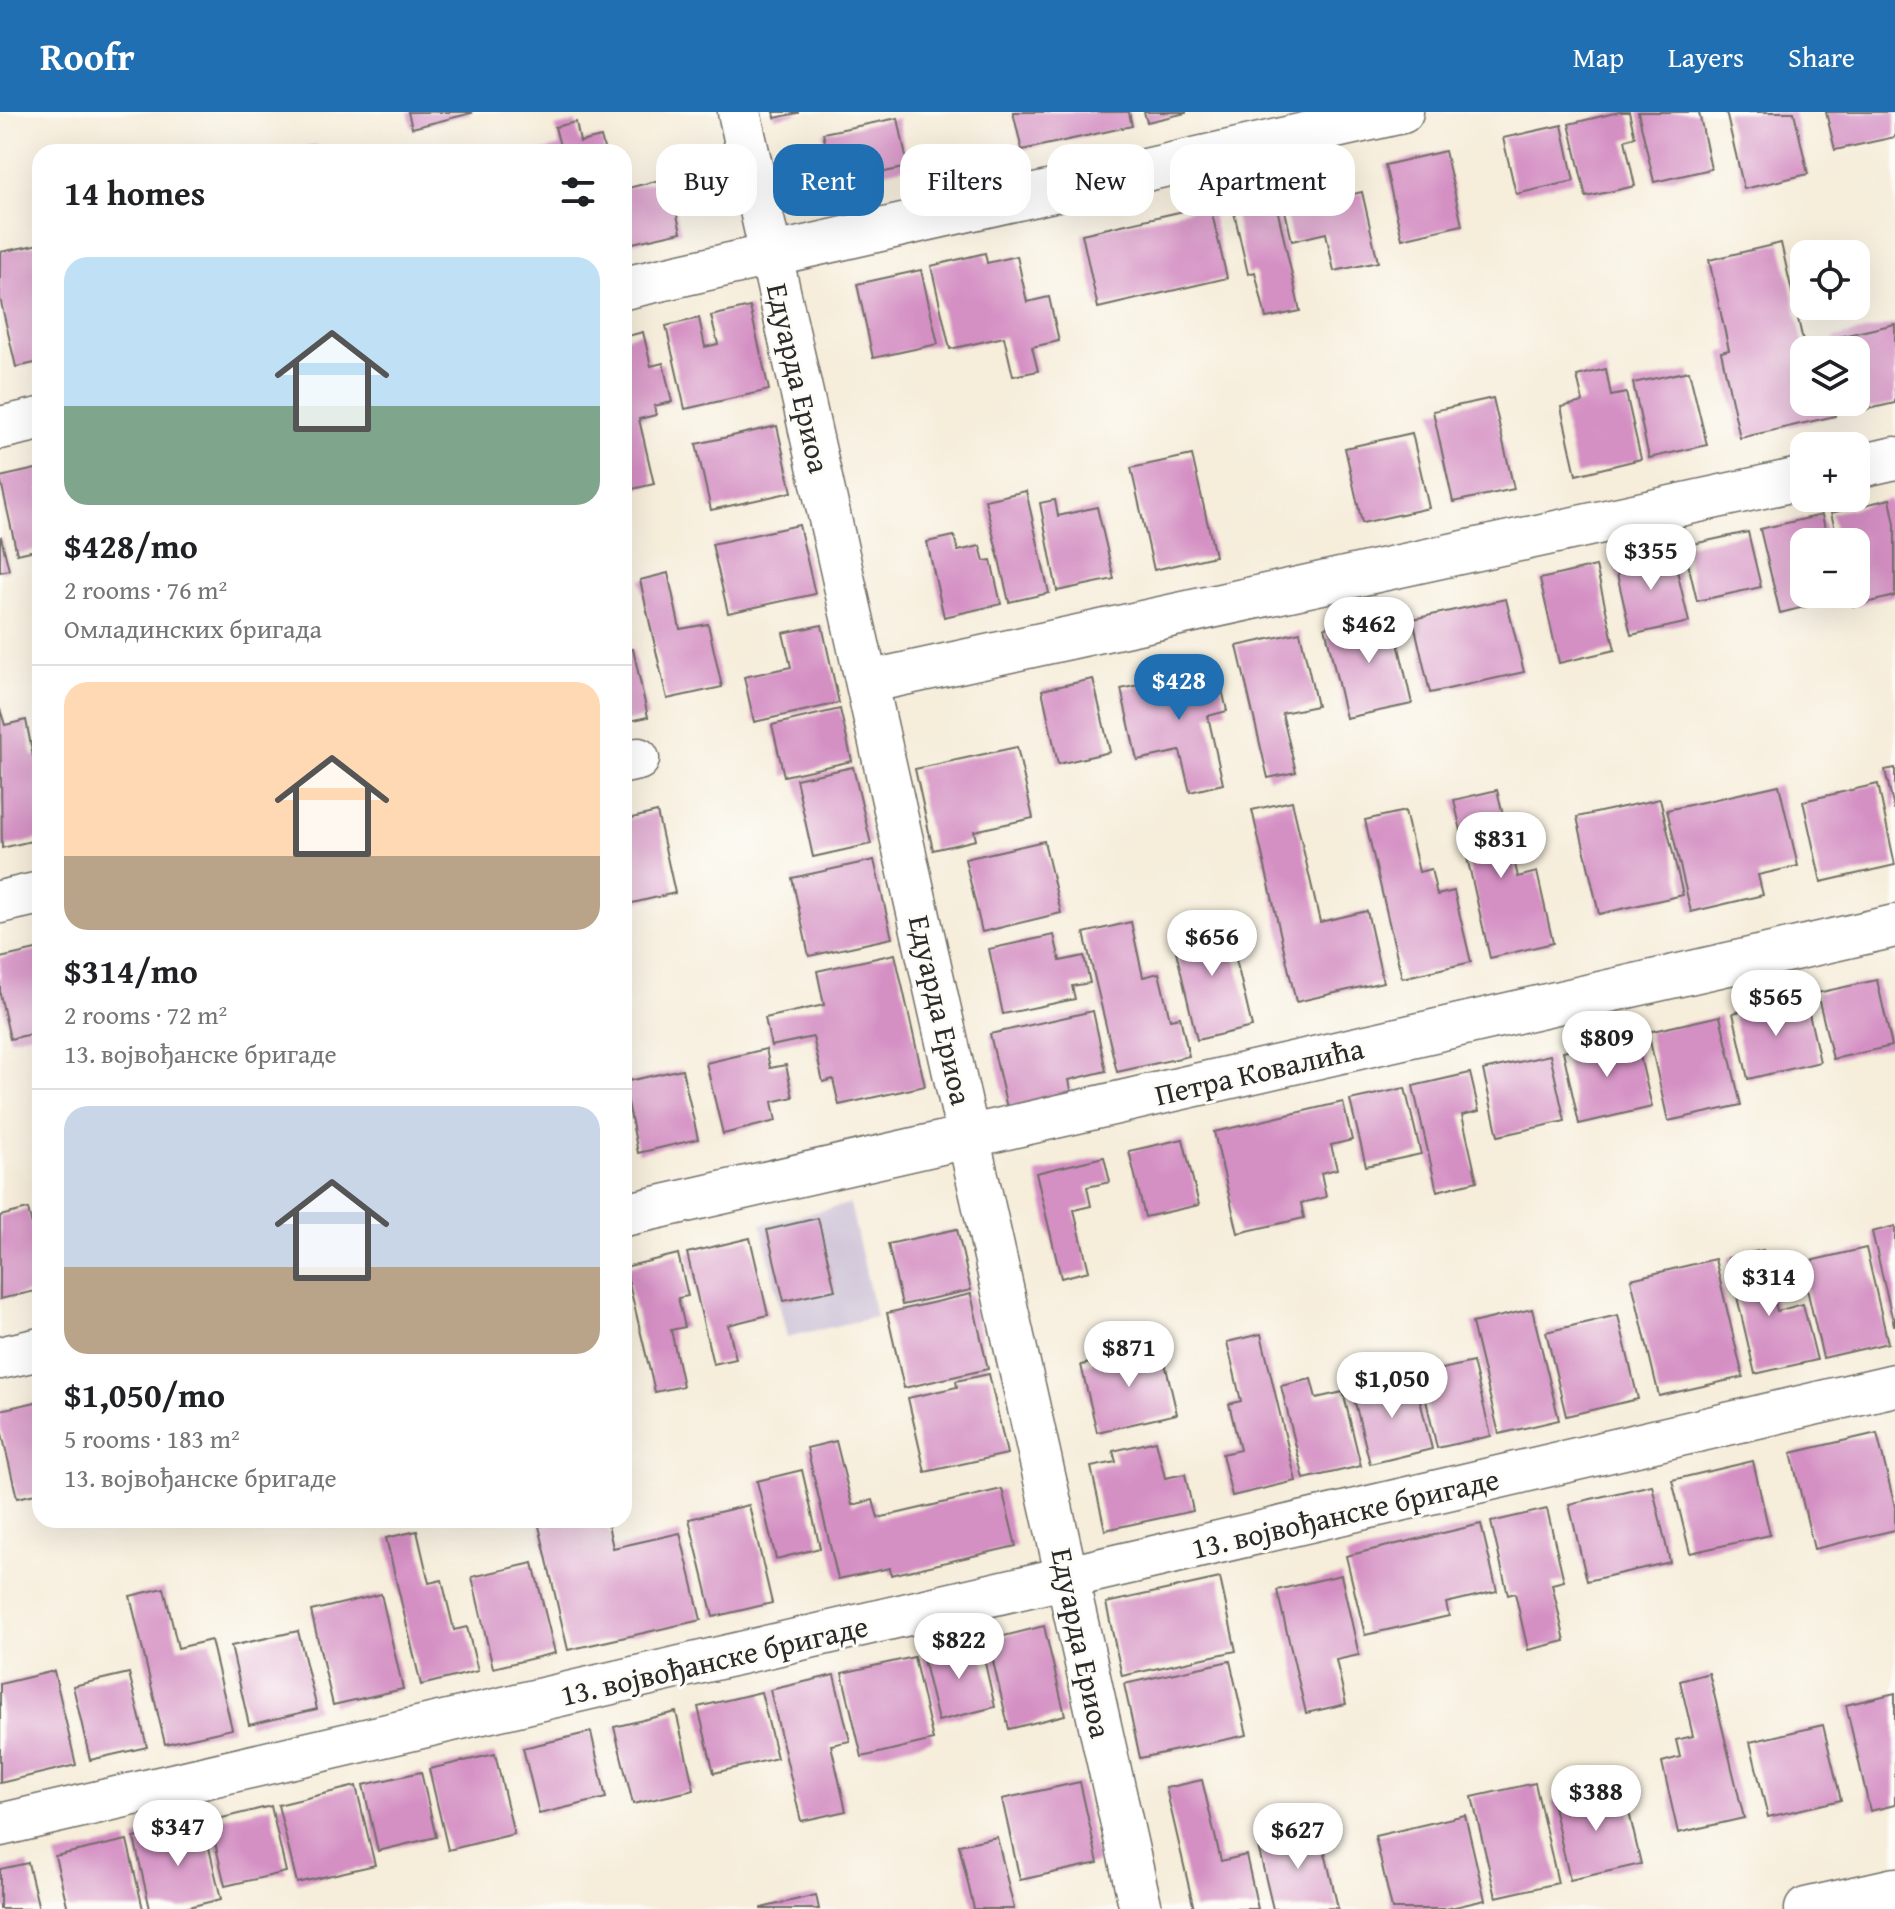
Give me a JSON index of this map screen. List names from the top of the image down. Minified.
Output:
{"streets":{"street":["Едуарда Ериоа","Петра Ковалића","13. војвођанске бригаде"]},"crossings":[["Едуарда Ериоа","Петра Ковалића"],["Едуарда Ериоа","13. војвођанске бригаде"]],"page":{"header":"Roofr","nav":["Map","Layers","Share"],"chip":["Buy","Rent","Filters","New","Apartment"],"heading":"14 homes","map_buttons":["+","−"],"list":[{"name":"$428/mo","note":"2 rooms · 76 m² · Омладинских бригада"},{"name":"$314/mo","note":"2 rooms · 72 m² · 13. војвођанске бригаде"},{"name":"$1,050/mo","note":"5 rooms · 183 m² · 13. војвођанске бригаде"}],"price":["$355","$462","$428","$831","$656","$565","$809","$314","$871","$1,050","$822","$388","$347","$627"]}}
